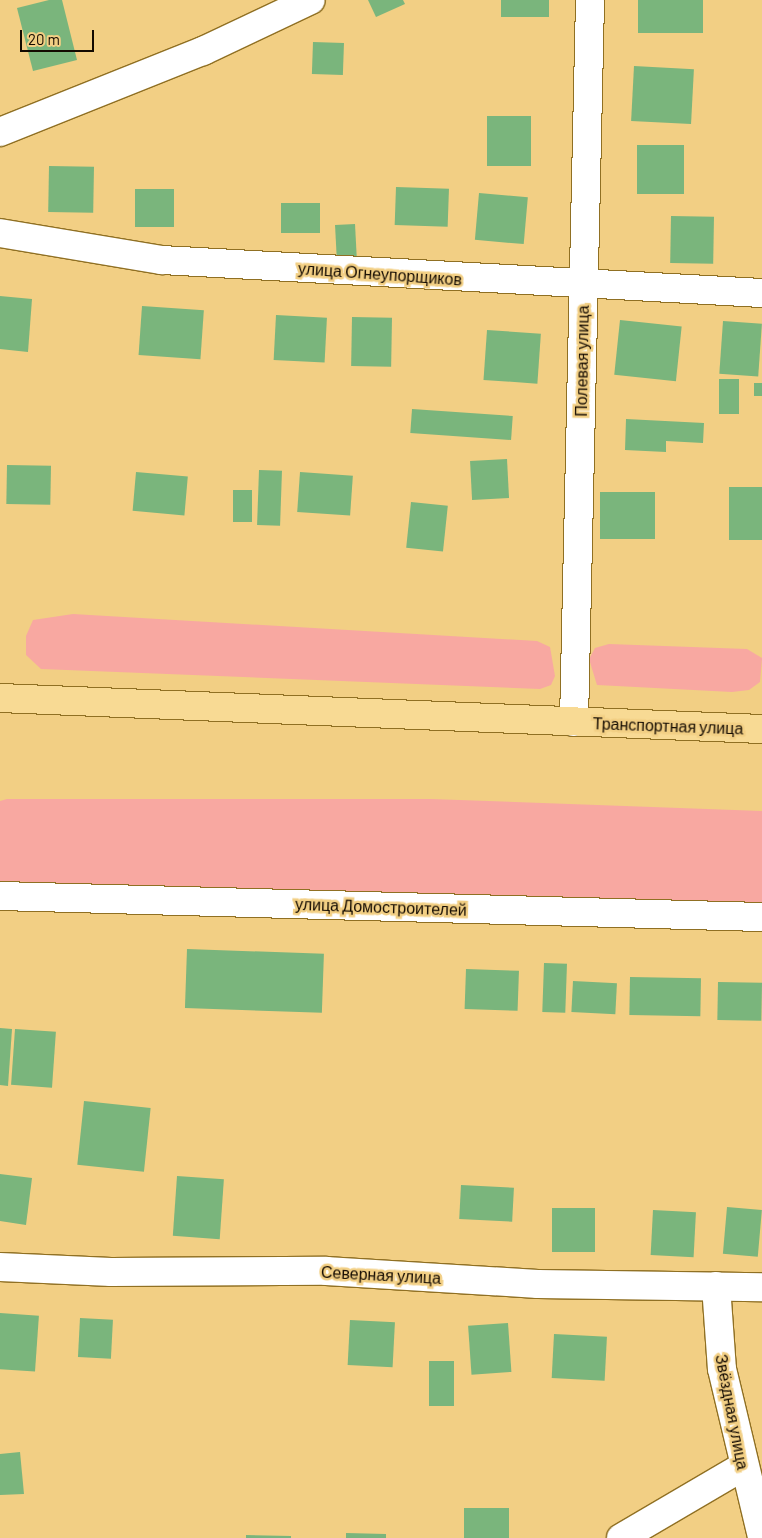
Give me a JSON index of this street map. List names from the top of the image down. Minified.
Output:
{"streets":{"main road":["Транспортная улица"],"street":["улица Огнеупорщиков","Полевая улица","улица Домостроителей","Северная улица","Звёздная улица"]},"crossings":[["улица Огнеупорщиков","Полевая улица"],["Полевая улица","Транспортная улица"],["Северная улица","Звёздная улица"]],"scale_bar":"20 m"}
